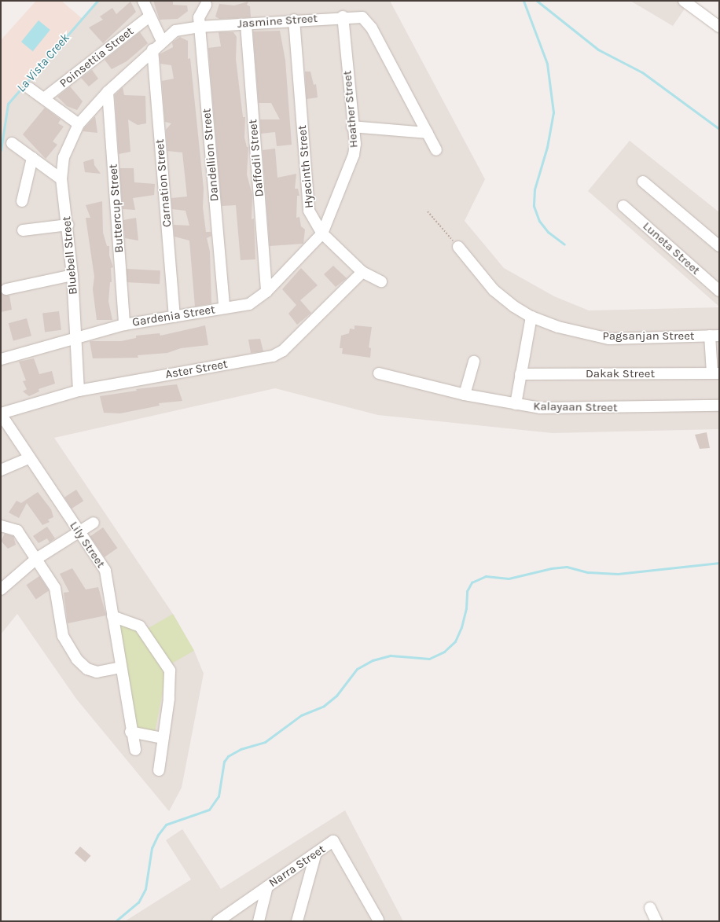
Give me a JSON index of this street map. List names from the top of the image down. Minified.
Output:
{"streets":{"street":["Jasmine Street","Poinsettia Street","Heather Street","Dandellion Street","Daffodil Street","Hyacinth Street","Carnation Street","Buttercup Street","Luneta Street","Bluebell Street","Gardenia Street","Pagsanjan Street","Aster Street","Dakak Street","Kalayaan Street","Lily Street","Narra Street"]},"crossings":[["Jasmine Street","Heather Street"],["Jasmine Street","Dandellion Street"],["Jasmine Street","Daffodil Street"],["Jasmine Street","Hyacinth Street"],["Jasmine Street","Carnation Street"],["Jasmine Street","Buttercup Street"],["Jasmine Street","Bluebell Street"],["Heather Street","Hyacinth Street"],["Heather Street","Gardenia Street"],["Dandellion Street","Gardenia Street"],["Daffodil Street","Gardenia Street"],["Hyacinth Street","Gardenia Street"],["Hyacinth Street","Aster Street"],["Carnation Street","Gardenia Street"],["Buttercup Street","Gardenia Street"],["Bluebell Street","Gardenia Street"],["Bluebell Street","Aster Street"],["Aster Street","Lily Street"]],"water":["La Vista Creek"]}
